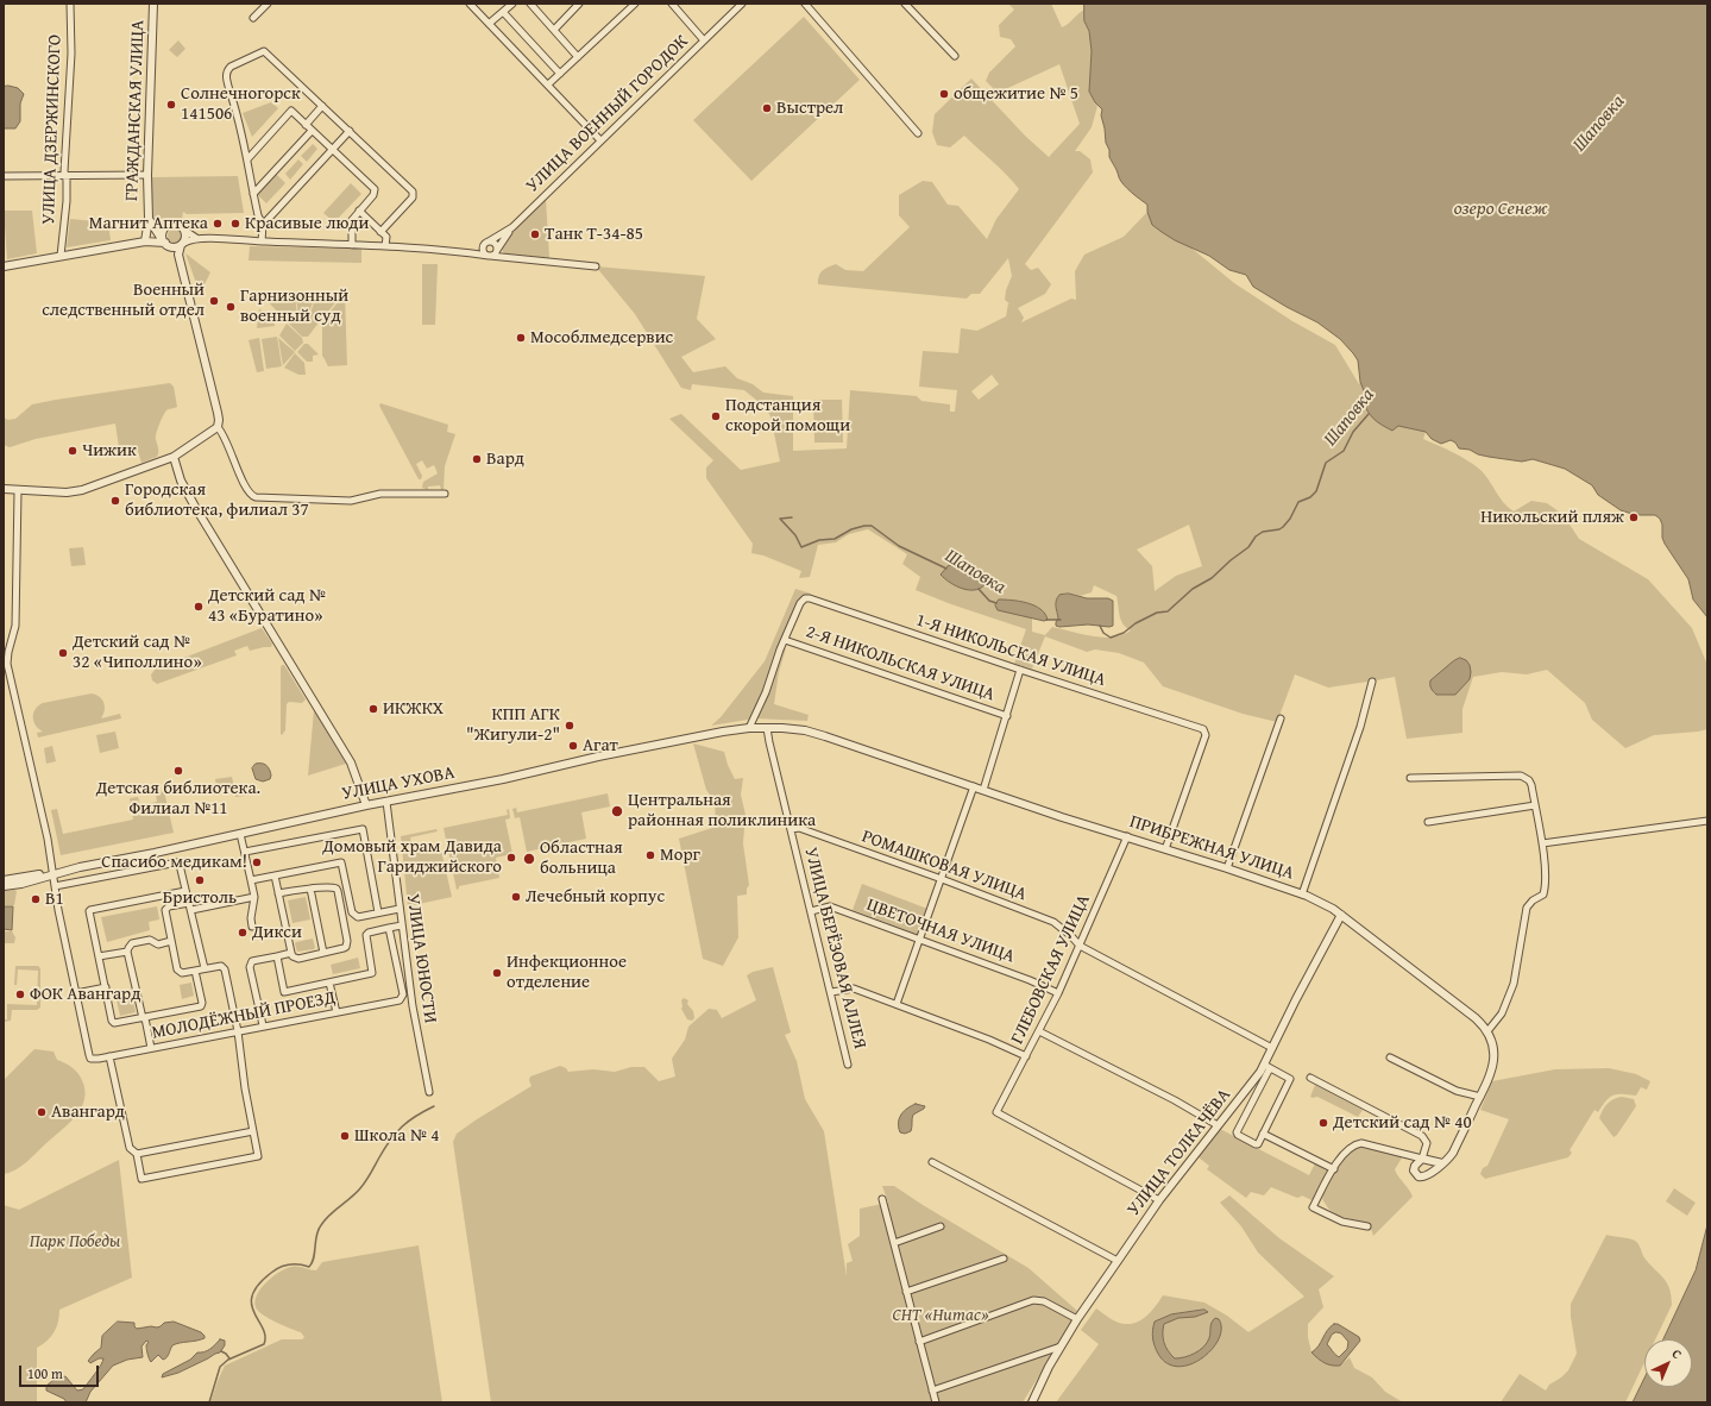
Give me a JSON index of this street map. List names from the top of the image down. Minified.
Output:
{"streets":{"street":["ГРАЖДАНСКАЯ УЛИЦА","УЛИЦА ВОЕННЫЙ ГОРОДОК","УЛИЦА ДЗЕРЖИНСКОГО","1-Я НИКОЛЬСКАЯ УЛИЦА","2-Я НИКОЛЬСКАЯ УЛИЦА","УЛИЦА УХОВА","ПРИБРЕЖНАЯ УЛИЦА","РОМАШКОВАЯ УЛИЦА","ЦВЕТОЧНАЯ УЛИЦА","УЛИЦА БЕРЁЗОВАЯ АЛЛЕЯ","УЛИЦА ЮНОСТИ","ГЛЕБОВСКАЯ УЛИЦА","МОЛОДЁЖНЫЙ ПРОЕЗД","УЛИЦА ТОЛКАЧЁВА"]},"crossings":[["1-Я НИКОЛЬСКАЯ УЛИЦА","2-Я НИКОЛЬСКАЯ УЛИЦА"],["1-Я НИКОЛЬСКАЯ УЛИЦА","ПРИБРЕЖНАЯ УЛИЦА"],["УЛИЦА УХОВА","ПРИБРЕЖНАЯ УЛИЦА"],["УЛИЦА УХОВА","УЛИЦА ЮНОСТИ"],["ПРИБРЕЖНАЯ УЛИЦА","УЛИЦА БЕРЁЗОВАЯ АЛЛЕЯ"],["ПРИБРЕЖНАЯ УЛИЦА","ГЛЕБОВСКАЯ УЛИЦА"],["ПРИБРЕЖНАЯ УЛИЦА","УЛИЦА ТОЛКАЧЁВА"],["РОМАШКОВАЯ УЛИЦА","УЛИЦА БЕРЁЗОВАЯ АЛЛЕЯ"],["РОМАШКОВАЯ УЛИЦА","ГЛЕБОВСКАЯ УЛИЦА"],["РОМАШКОВАЯ УЛИЦА","УЛИЦА ТОЛКАЧЁВА"],["ЦВЕТОЧНАЯ УЛИЦА","УЛИЦА БЕРЁЗОВАЯ АЛЛЕЯ"],["ЦВЕТОЧНАЯ УЛИЦА","ГЛЕБОВСКАЯ УЛИЦА"],["ГЛЕБОВСКАЯ УЛИЦА","УЛИЦА ТОЛКАЧЁВА"]],"water":["Шаповка","озеро Сенеж"],"parks":["Парк Победы","СНТ «Нитас»"],"places":["общежитие № 5","Солнечногорск 141506","Выстрел","Магнит Аптека","Красивые люди","Танк Т-34-85","Военный следственный отдел","Гарнизонный военный суд","Мособлмедсервис","Подстанция скорой помощи","Чижик","Вард","Городская библиотека, филиал 37","Никольский пляж","Детский сад № 43 «Буратино»","Детский сад № 32 «Чиполлино»","ИКЖКХ","КПП АГК \"Жигули-2\"","Агат","Детская библиотека. Филиал №11","Центральная районная поликлиника","Морг","Домовый храм Давида Гариджийского","Областная больница","Спасибо медикам!","Бристоль","Лечебный корпус","В1","Дикси","Инфекционное отделение","ФОК Авангард","Авангард","Детский сад № 40","Школа № 4"],"scale_bar":"100 m","north":"top right"}
